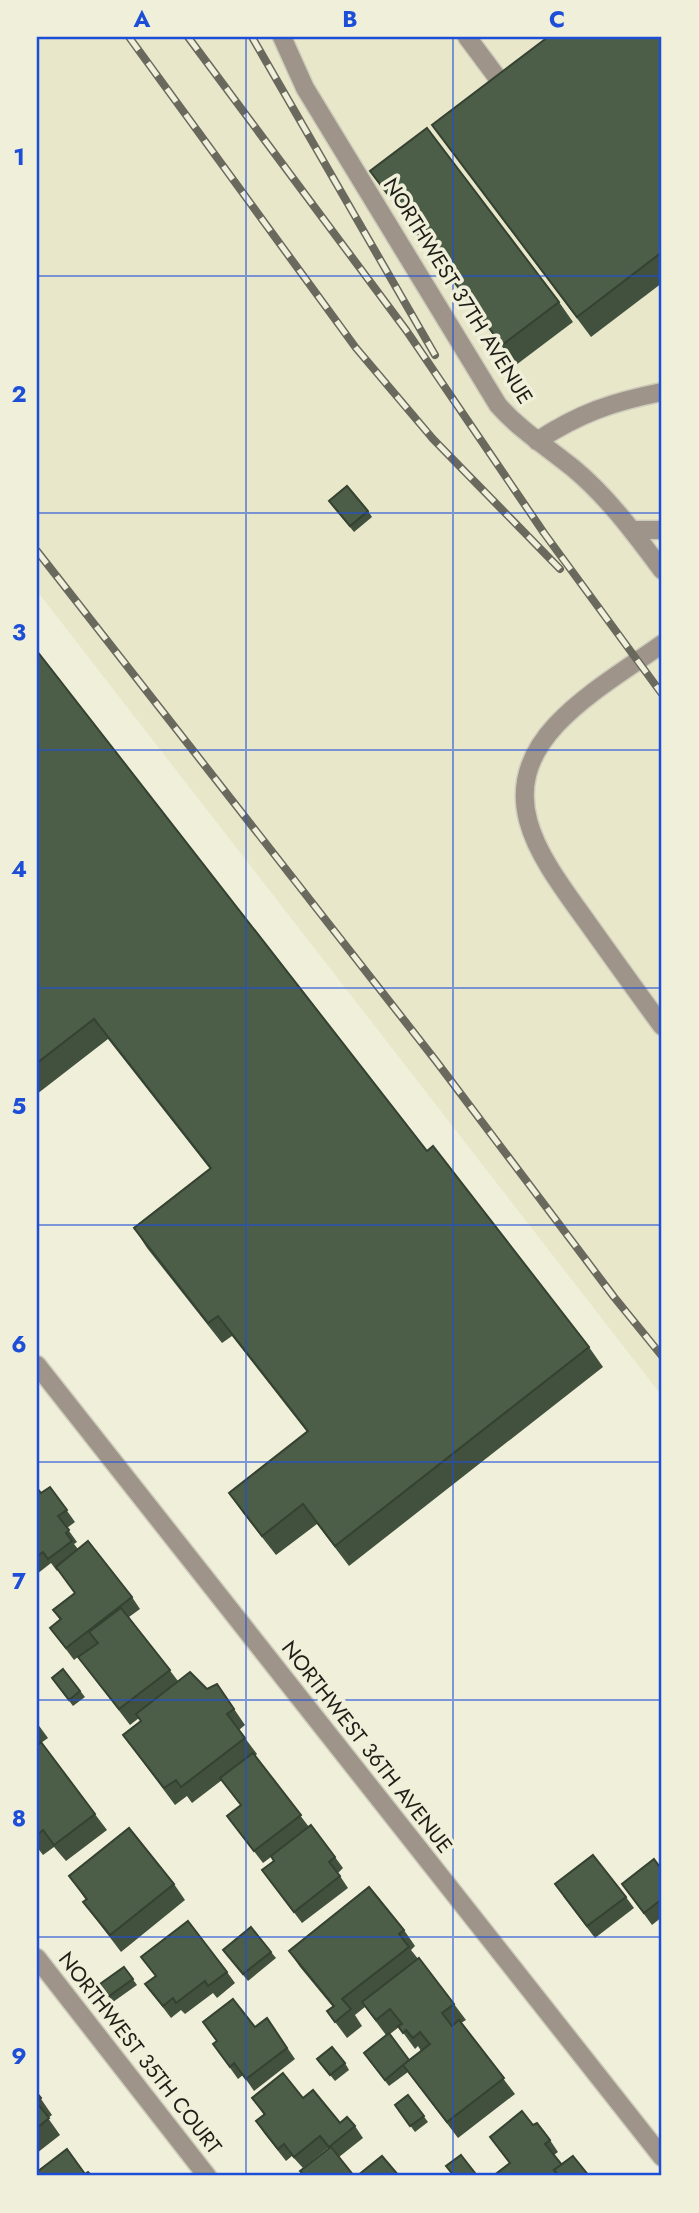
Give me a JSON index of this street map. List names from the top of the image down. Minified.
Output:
{"streets":{"street":["NORTHWEST 37TH AVENUE","NORTHWEST 36TH AVENUE","NORTHWEST 35TH COURT"]},"grid":{"columns":["A","B","C"],"rows":["1","2","3","4","5","6","7","8","9"]}}
